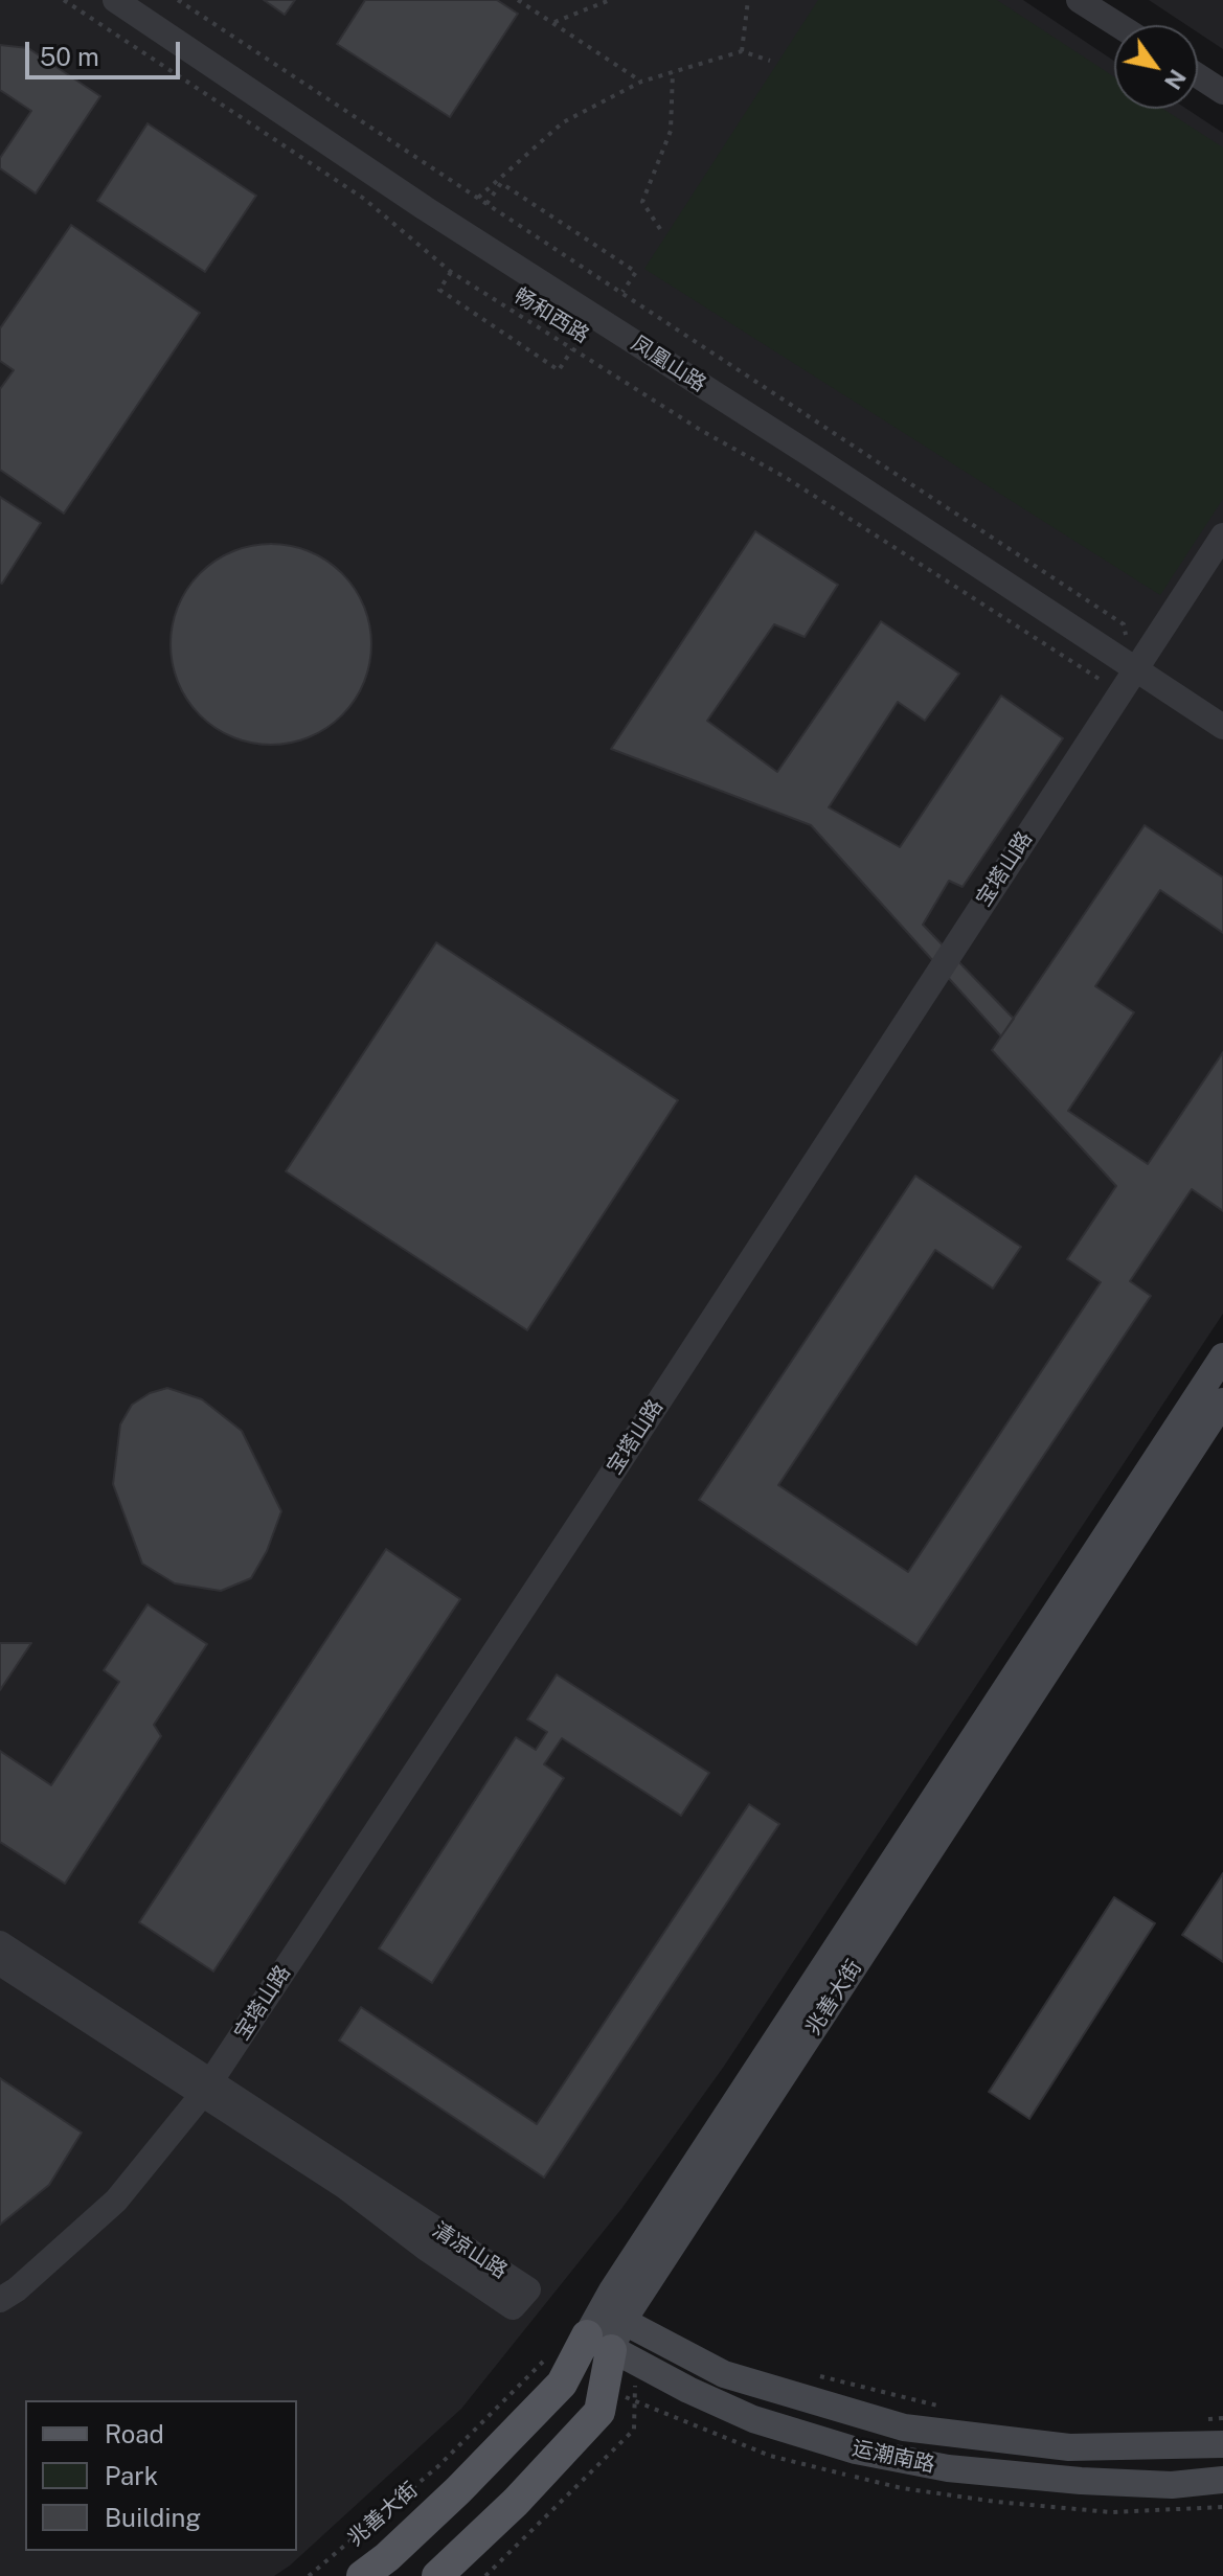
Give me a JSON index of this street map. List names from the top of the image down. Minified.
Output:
{"streets":{"main road":["兆善大街","运潮南路"],"street":["凤凰山路","宝塔山路","清凉山路"],"path":["畅和西路"]},"crossings":[["畅和西路","宝塔山路"],["凤凰山路","宝塔山路"],["宝塔山路","清凉山路"],["兆善大街","运潮南路"]],"legend":["Road","Park","Building"],"scale_bar":"50 m","north":"bottom right"}
